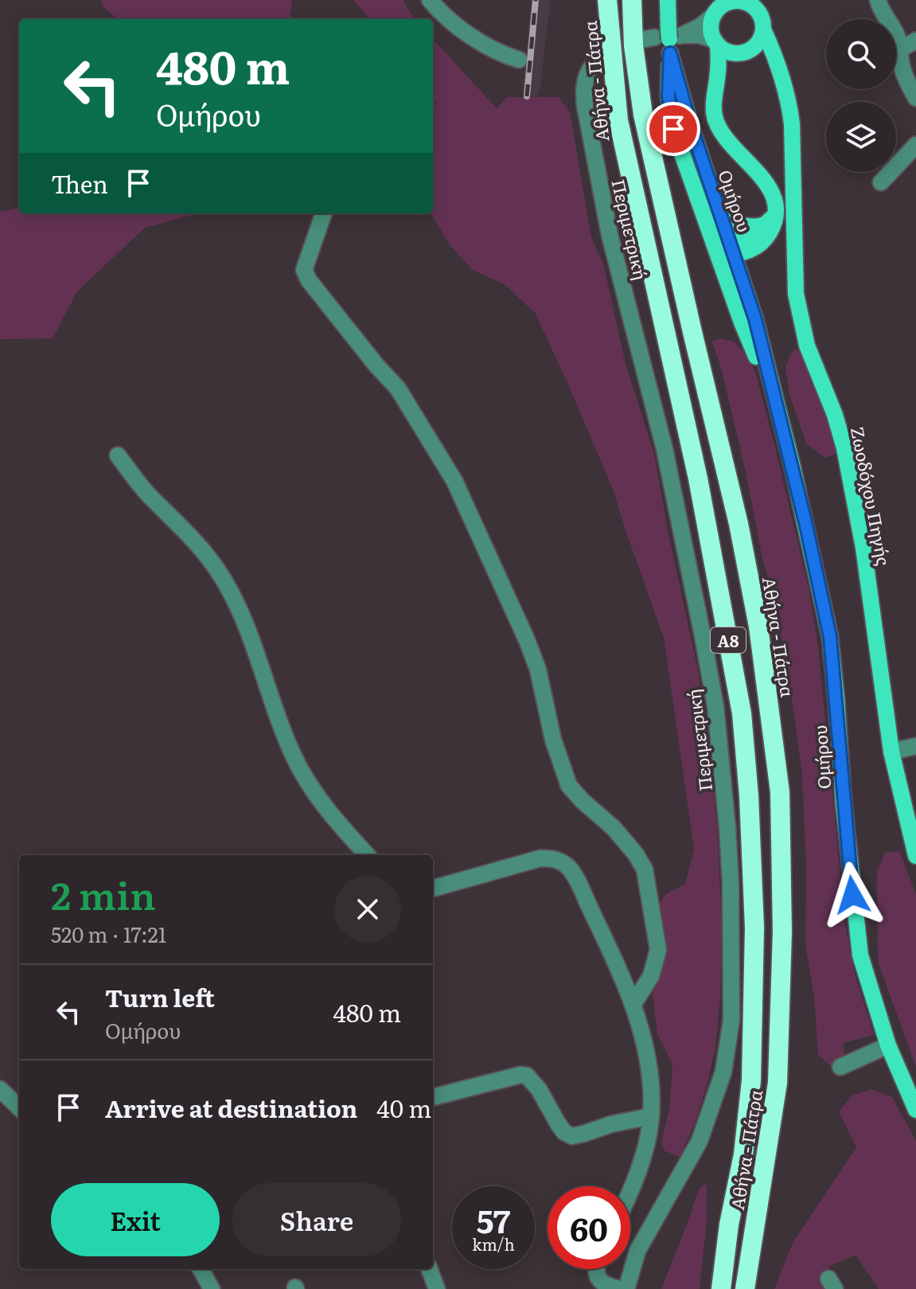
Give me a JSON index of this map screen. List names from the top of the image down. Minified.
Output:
{"streets":{"highway":["Αθήνα - Πάτρα","Α8"],"main road":["Ομήρου","Ζωοδόχου Πηγής"],"street":["Περιμετρική"]},"page":{"turn":["480 m","Ομήρου"],"then":"Then","heading":["2 min","520 m · 17:21"],"list":[{"name":"Turn left","note":"Ομήρου","value":"480 m"},{"name":"Arrive at destination","value":"40 m"}],"buttons":["Exit","Share"],"speed":"57 km/h","limit":"60"}}
